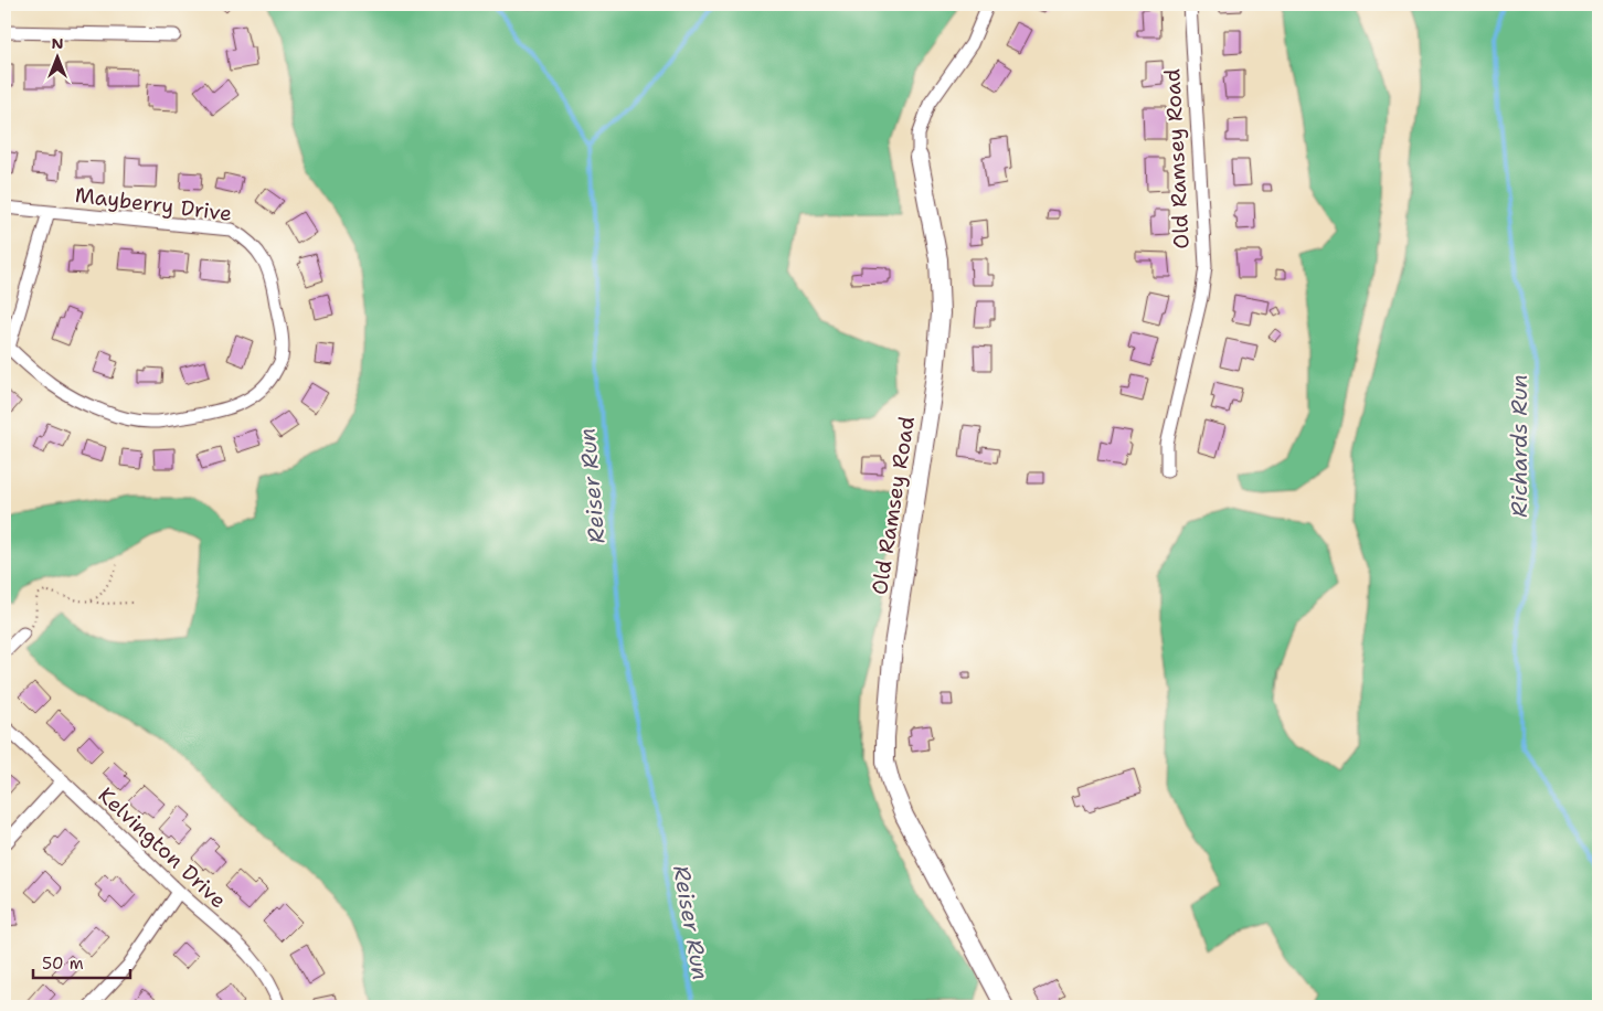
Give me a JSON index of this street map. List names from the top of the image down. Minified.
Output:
{"streets":{"street":["Old Ramsey Road","Mayberry Drive","Kelvington Drive"]},"water":["Richards Run","Reiser Run"],"scale_bar":"50 m","north":"top"}
